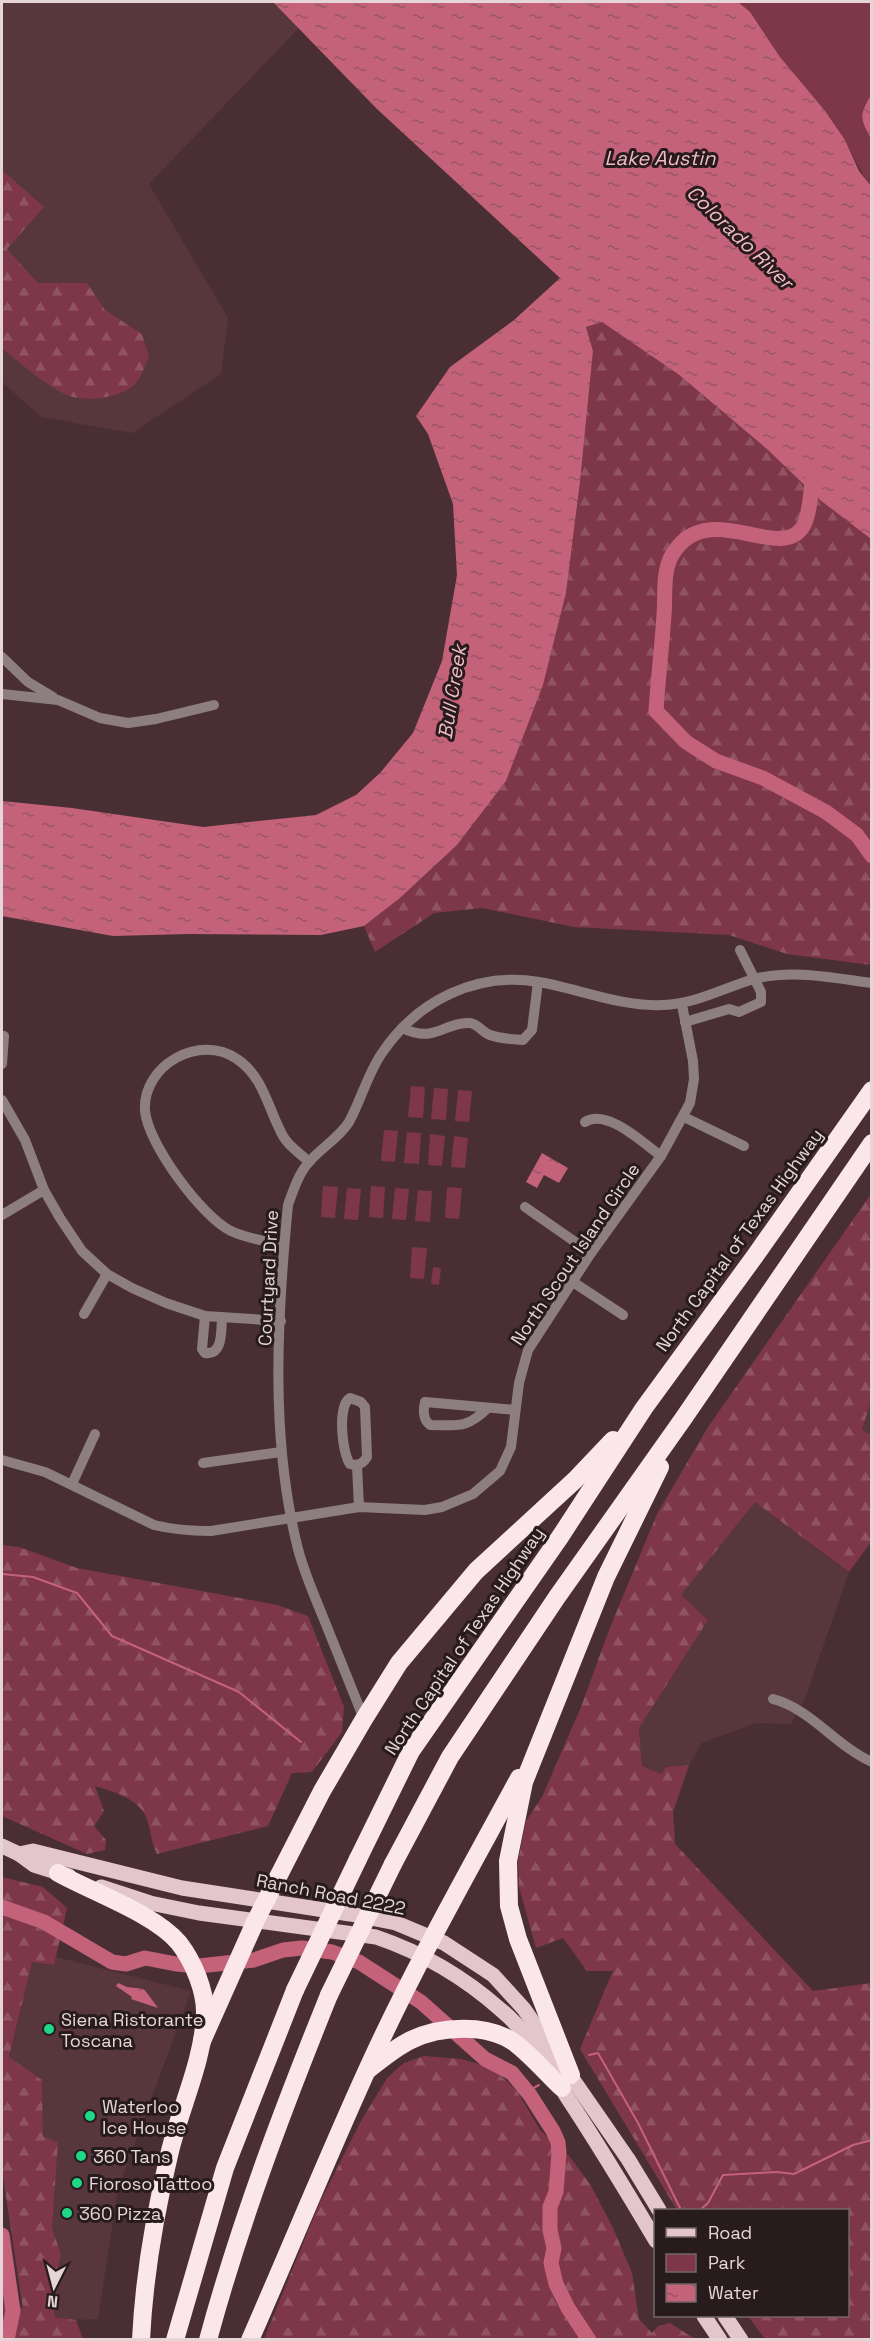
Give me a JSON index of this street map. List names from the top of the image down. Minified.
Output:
{"streets":{"highway":["North Capital of Texas Highway"],"main road":["Ranch Road 2222"],"street":["North Scout Island Circle","Courtyard Drive"]},"crossings":[["North Scout Island Circle","Courtyard Drive"]],"water":["Lake Austin","Colorado River","Bull Creek"],"places":["Siena Ristorante Toscana","Waterloo Ice House","360 Tans","Fioroso Tattoo","360 Pizza"],"legend":["Road","Park","Water"],"north":"bottom"}
